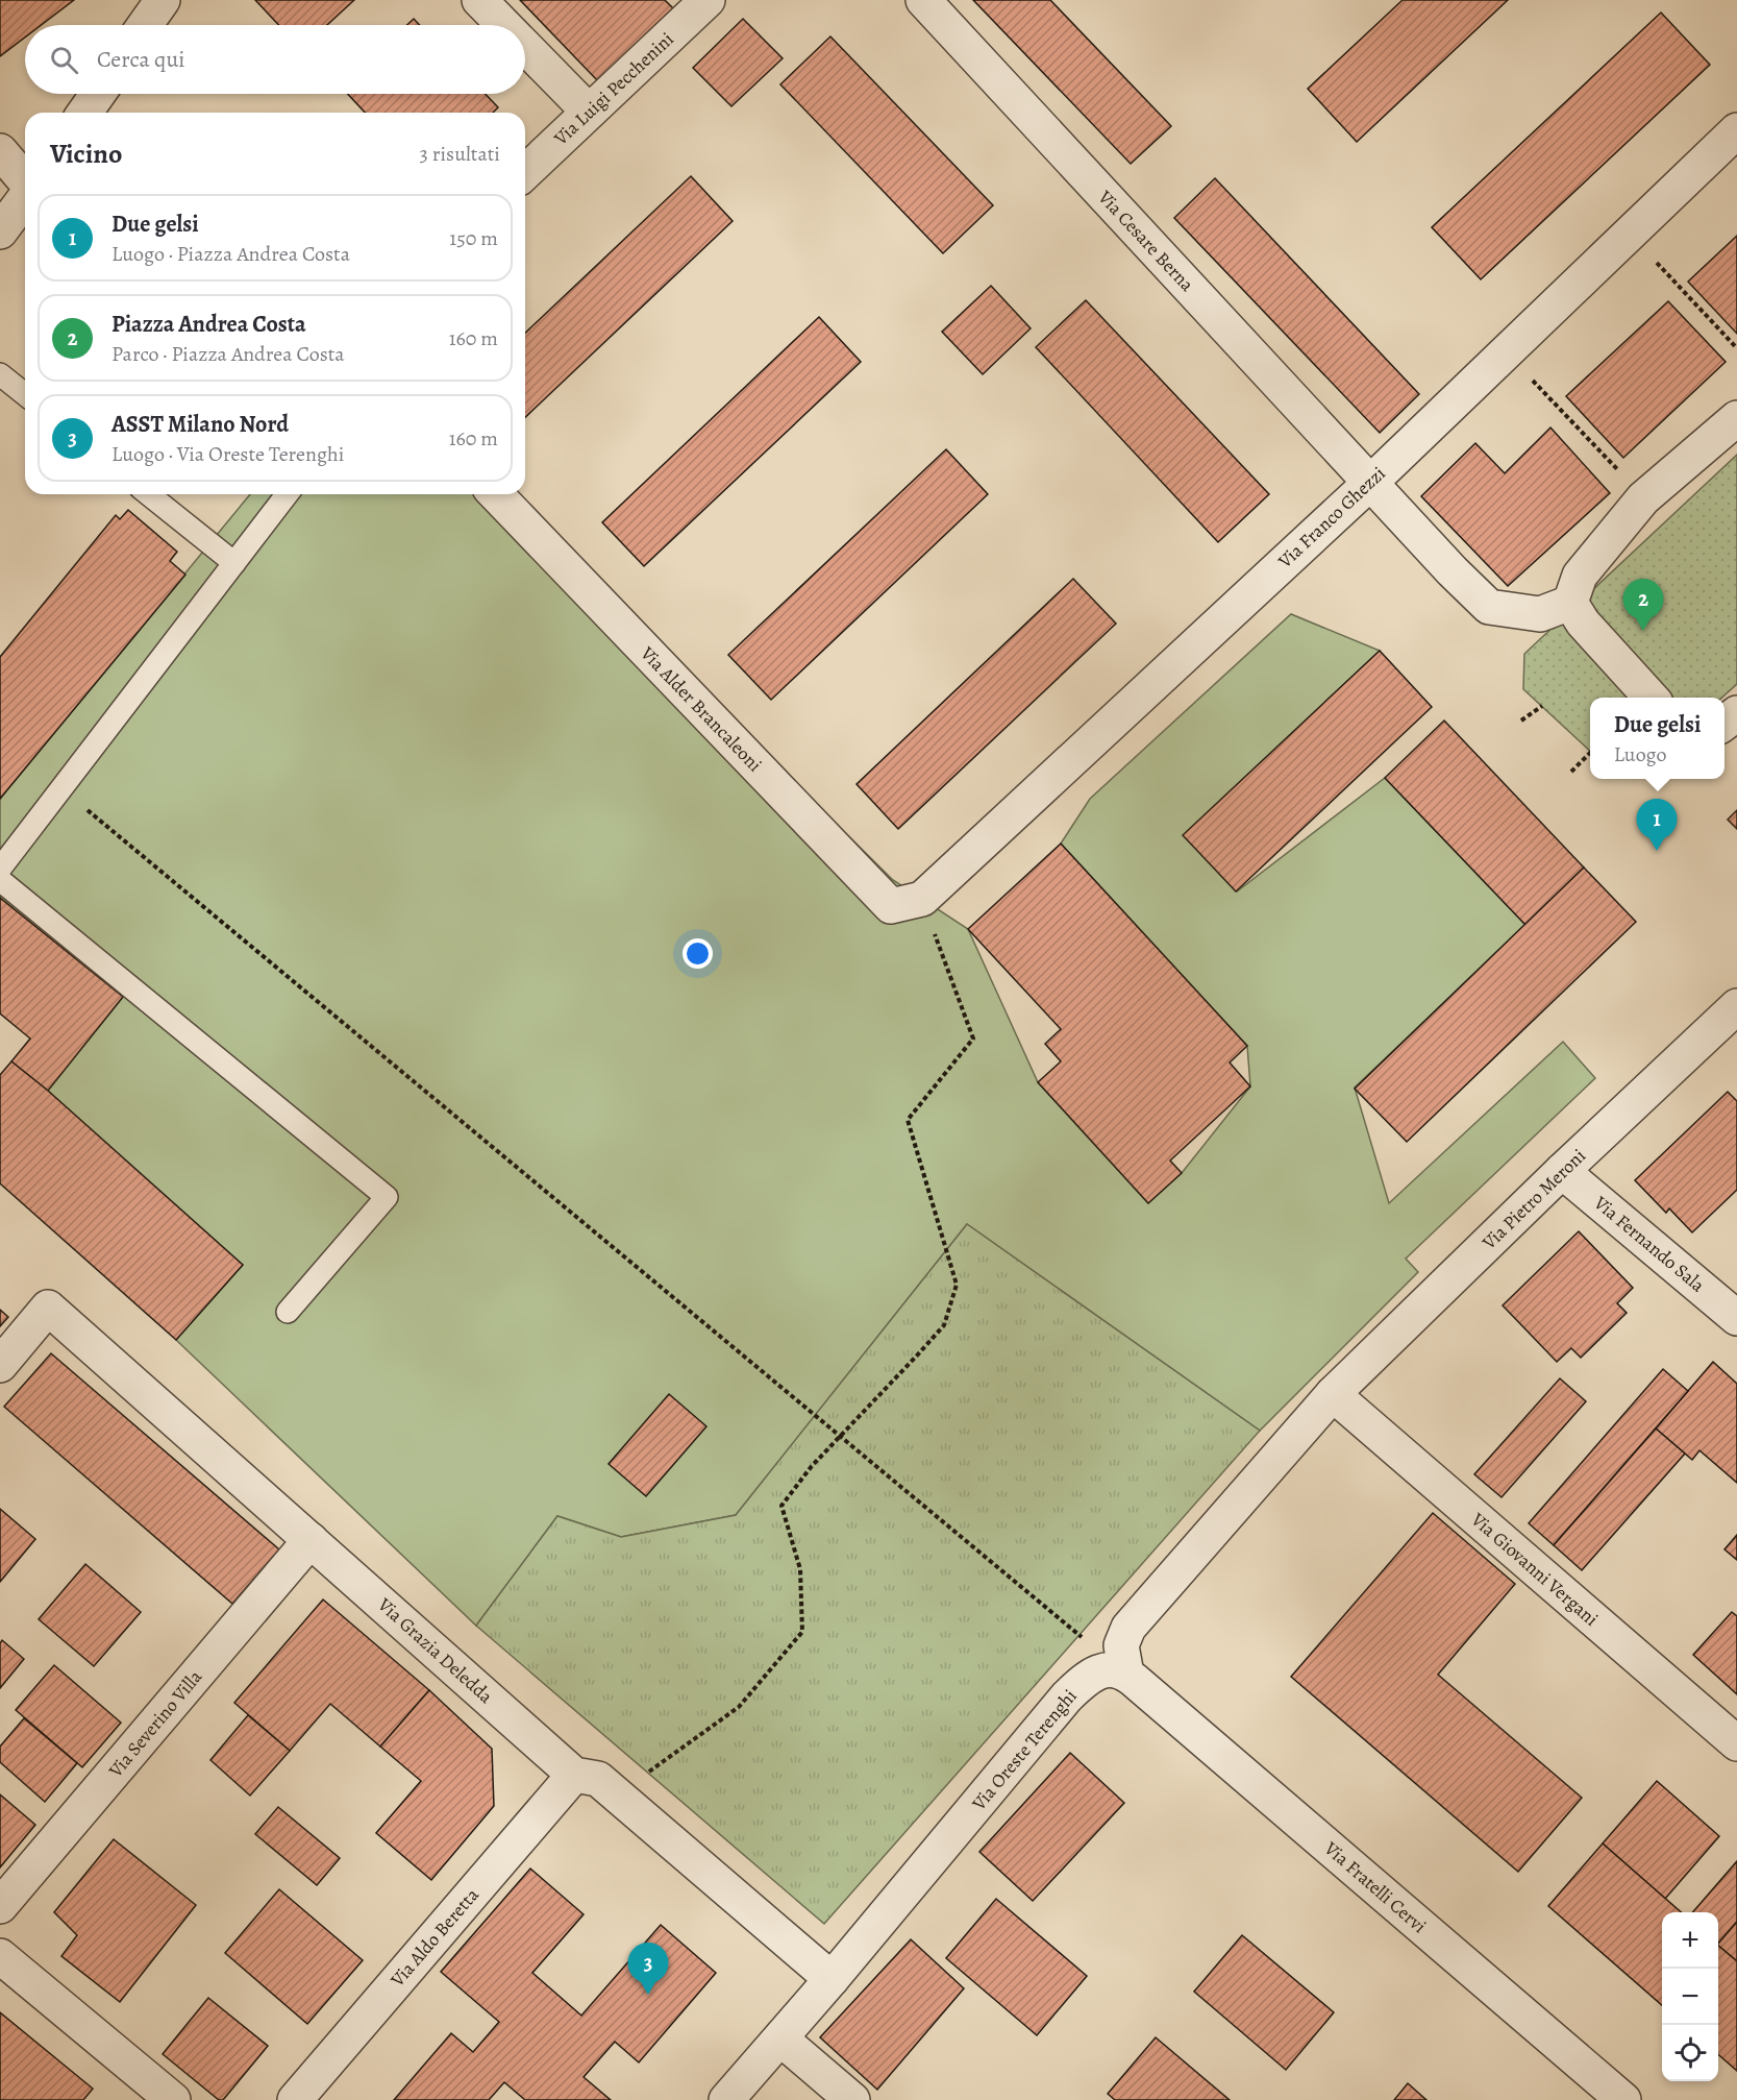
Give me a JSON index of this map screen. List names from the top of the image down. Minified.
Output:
{"streets":{"street":["Via Luigi Pecchenini","Via Cesare Berna","Via Franco Ghezzi","Via Alder Brancaleoni","Via Pietro Meroni","Via Fernando Sala","Via Giovanni Vergani","Via Grazia Deledda","Via Severino Villa","Via Oreste Terenghi","Via Fratelli Cervi","Via Aldo Beretta"]},"crossings":[["Via Cesare Berna","Via Franco Ghezzi"],["Via Franco Ghezzi","Via Alder Brancaleoni"],["Via Pietro Meroni","Via Fernando Sala"],["Via Pietro Meroni","Via Giovanni Vergani"],["Via Grazia Deledda","Via Severino Villa"],["Via Grazia Deledda","Via Oreste Terenghi"],["Via Grazia Deledda","Via Aldo Beretta"],["Via Oreste Terenghi","Via Fratelli Cervi"]],"page":{"search":"Cerca qui","heading":["Vicino","3 risultati"],"list":[{"mark":"1","name":"Due gelsi","note":"Luogo · Piazza Andrea Costa","value":"150 m"},{"mark":"2","name":"Piazza Andrea Costa","note":"Parco · Piazza Andrea Costa","value":"160 m"},{"mark":"3","name":"ASST Milano Nord","note":"Luogo · Via Oreste Terenghi","value":"160 m"}],"pins":["2","1","3"],"popup":["Due gelsi","Luogo"],"map_buttons":["+","−"]}}
